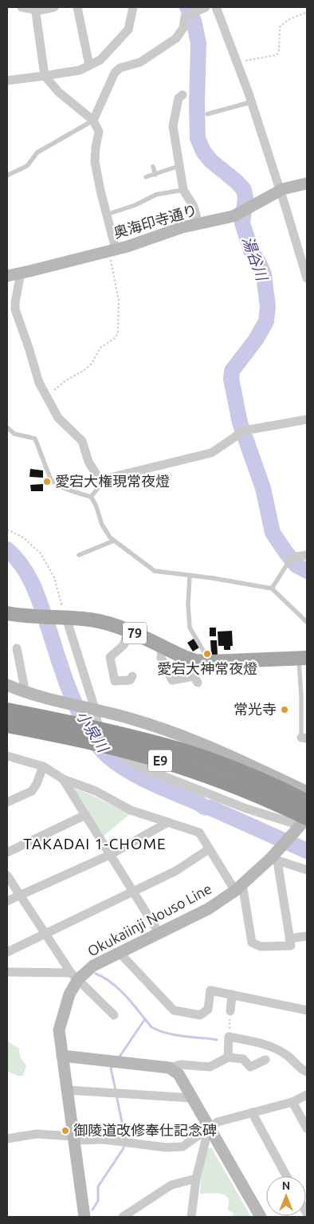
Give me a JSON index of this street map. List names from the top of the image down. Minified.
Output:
{"streets":{"highway":["E9"],"main road":["79"],"street":["奥海印寺通り","Okukaiinji Nouso Line"]},"crossings":[["E9","Okukaiinji Nouso Line"]],"districts":["TAKADAI 1-CHOME"],"water":["湯谷川","小泉川"],"places":["愛宕大権現常夜燈","愛宕大神常夜燈","常光寺","御陵道改修奉仕記念碑"],"north":"top"}
